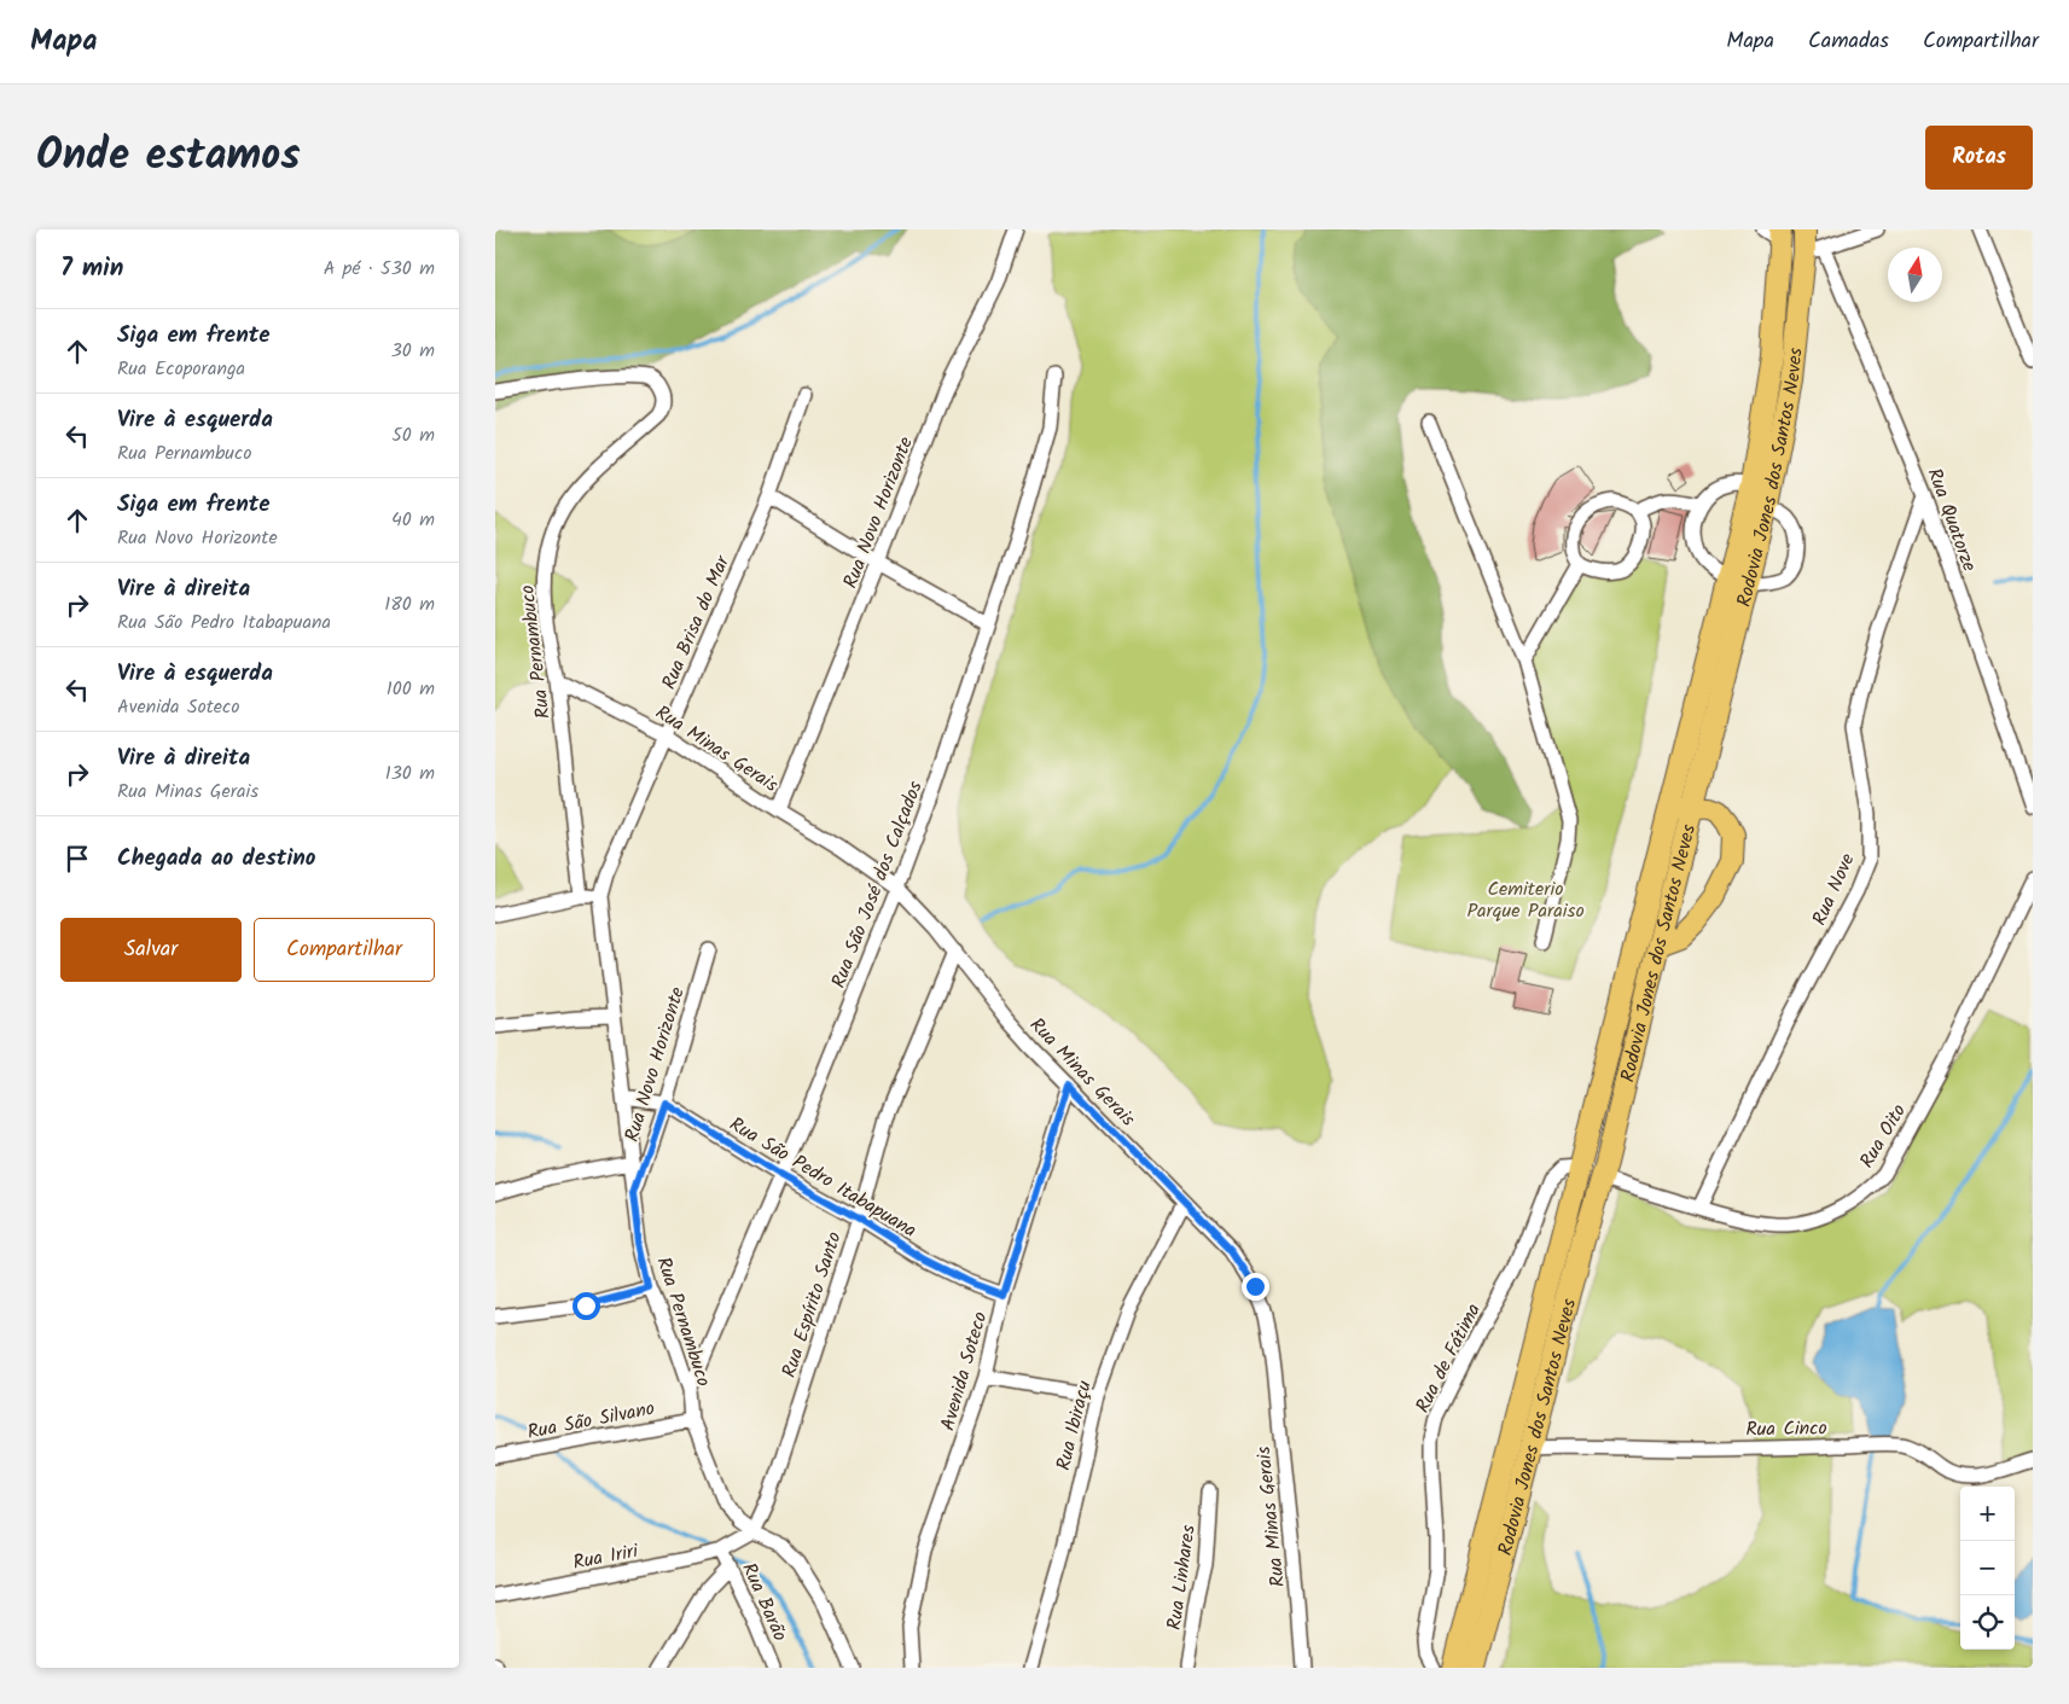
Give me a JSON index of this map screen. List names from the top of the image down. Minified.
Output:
{"streets":{"main road":["Rodovia Jones dos Santos Neves"],"street":["Rua Novo Horizonte","Rua Quatorze","Rua Brisa do Mar","Rua Pernambuco","Rua Minas Gerais","Rua São José dos Calçados","Rua Nove","Rua Oito","Rua São Pedro Itabapuana","Rua Espírito Santo","Rua de Fátima","Avenida Soteco","Rua São Silvano","Rua Ibiraçu","Rua Cinco","Rua Iriri","Rua Linhares","Rua Barão"]},"crossings":[["Rodovia Jones dos Santos Neves","Rua Quatorze"],["Rodovia Jones dos Santos Neves","Rua Oito"],["Rodovia Jones dos Santos Neves","Rua de Fátima"],["Rodovia Jones dos Santos Neves","Rua Cinco"],["Rua Novo Horizonte","Rua Pernambuco"],["Rua Novo Horizonte","Rua Minas Gerais"],["Rua Novo Horizonte","Rua São Pedro Itabapuana"],["Rua Quatorze","Rua Nove"],["Rua Brisa do Mar","Rua Pernambuco"],["Rua Brisa do Mar","Rua Minas Gerais"],["Rua Pernambuco","Rua Minas Gerais"],["Rua Pernambuco","Rua São José dos Calçados"],["Rua Pernambuco","Rua São Pedro Itabapuana"],["Rua Pernambuco","Rua Espírito Santo"],["Rua Pernambuco","Rua São Silvano"],["Rua Minas Gerais","Rua São José dos Calçados"],["Rua Minas Gerais","Rua Espírito Santo"],["Rua Minas Gerais","Avenida Soteco"],["Rua Minas Gerais","Rua Ibiraçu"],["Rua São José dos Calçados","Rua São Pedro Itabapuana"],["Rua Nove","Rua Oito"],["Rua São Pedro Itabapuana","Rua Espírito Santo"],["Rua São Pedro Itabapuana","Avenida Soteco"],["Rua Iriri","Rua Barão"]],"parks":["Cemiterio Parque Paraiso"],"north":"top","page":{"header":"Mapa","nav":["Mapa","Camadas","Compartilhar"],"title":"Onde estamos","buttons":["Rotas",["Salvar","Compartilhar"]],"heading":["7 min","A pé · 530 m"],"list":[["Siga em frente","Rua Ecoporanga","30 m"],["Vire à esquerda","Rua Pernambuco","50 m"],["Siga em frente","Rua Novo Horizonte","40 m"],["Vire à direita","Rua São Pedro Itabapuana","180 m"],["Vire à esquerda","Avenida Soteco","100 m"],["Vire à direita","Rua Minas Gerais","130 m"],"Chegada ao destino"],"map_buttons":["+","−"]}}
